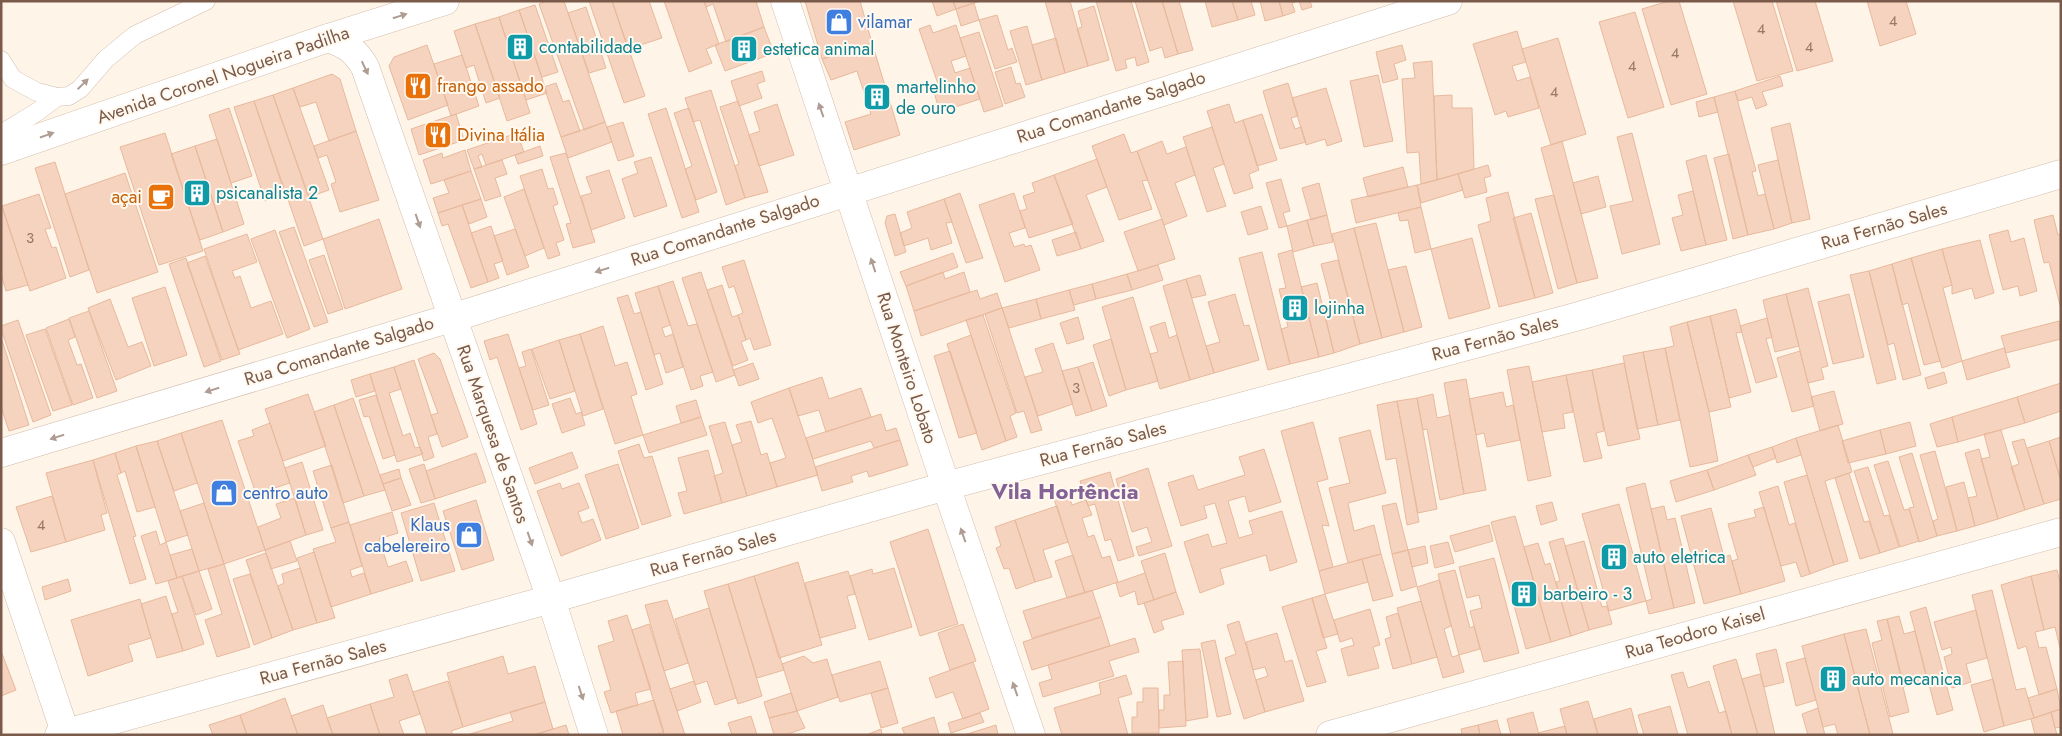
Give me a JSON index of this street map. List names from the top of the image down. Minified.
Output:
{"streets":{"street":["Avenida Coronel Nogueira Padilha","Rua Comandante Salgado","Rua Fernão Sales","Rua Monteiro Lobato","Rua Marquesa de Santos","Rua Teodoro Kaisel"]},"crossings":[["Avenida Coronel Nogueira Padilha","Rua Marquesa de Santos"],["Rua Comandante Salgado","Rua Monteiro Lobato"],["Rua Comandante Salgado","Rua Marquesa de Santos"],["Rua Fernão Sales","Rua Monteiro Lobato"],["Rua Fernão Sales","Rua Marquesa de Santos"]],"one_way":["Avenida Coronel Nogueira Padilha","Rua Comandante Salgado","Rua Monteiro Lobato","Rua Marquesa de Santos"],"districts":["Vila Hortência"],"places":{"shop":["vilamar","centro auto","Klaus cabelereiro"],"building":["contabilidade","estetica animal","martelinho de ouro","psicanalista 2","lojinha","auto eletrica","barbeiro - 3","auto mecanica"],"restaurant":["frango assado","Divina Itália"],"cafe":["açai"]},"house_numbers":["4","4","4","4","4","4","3","3","4"]}
